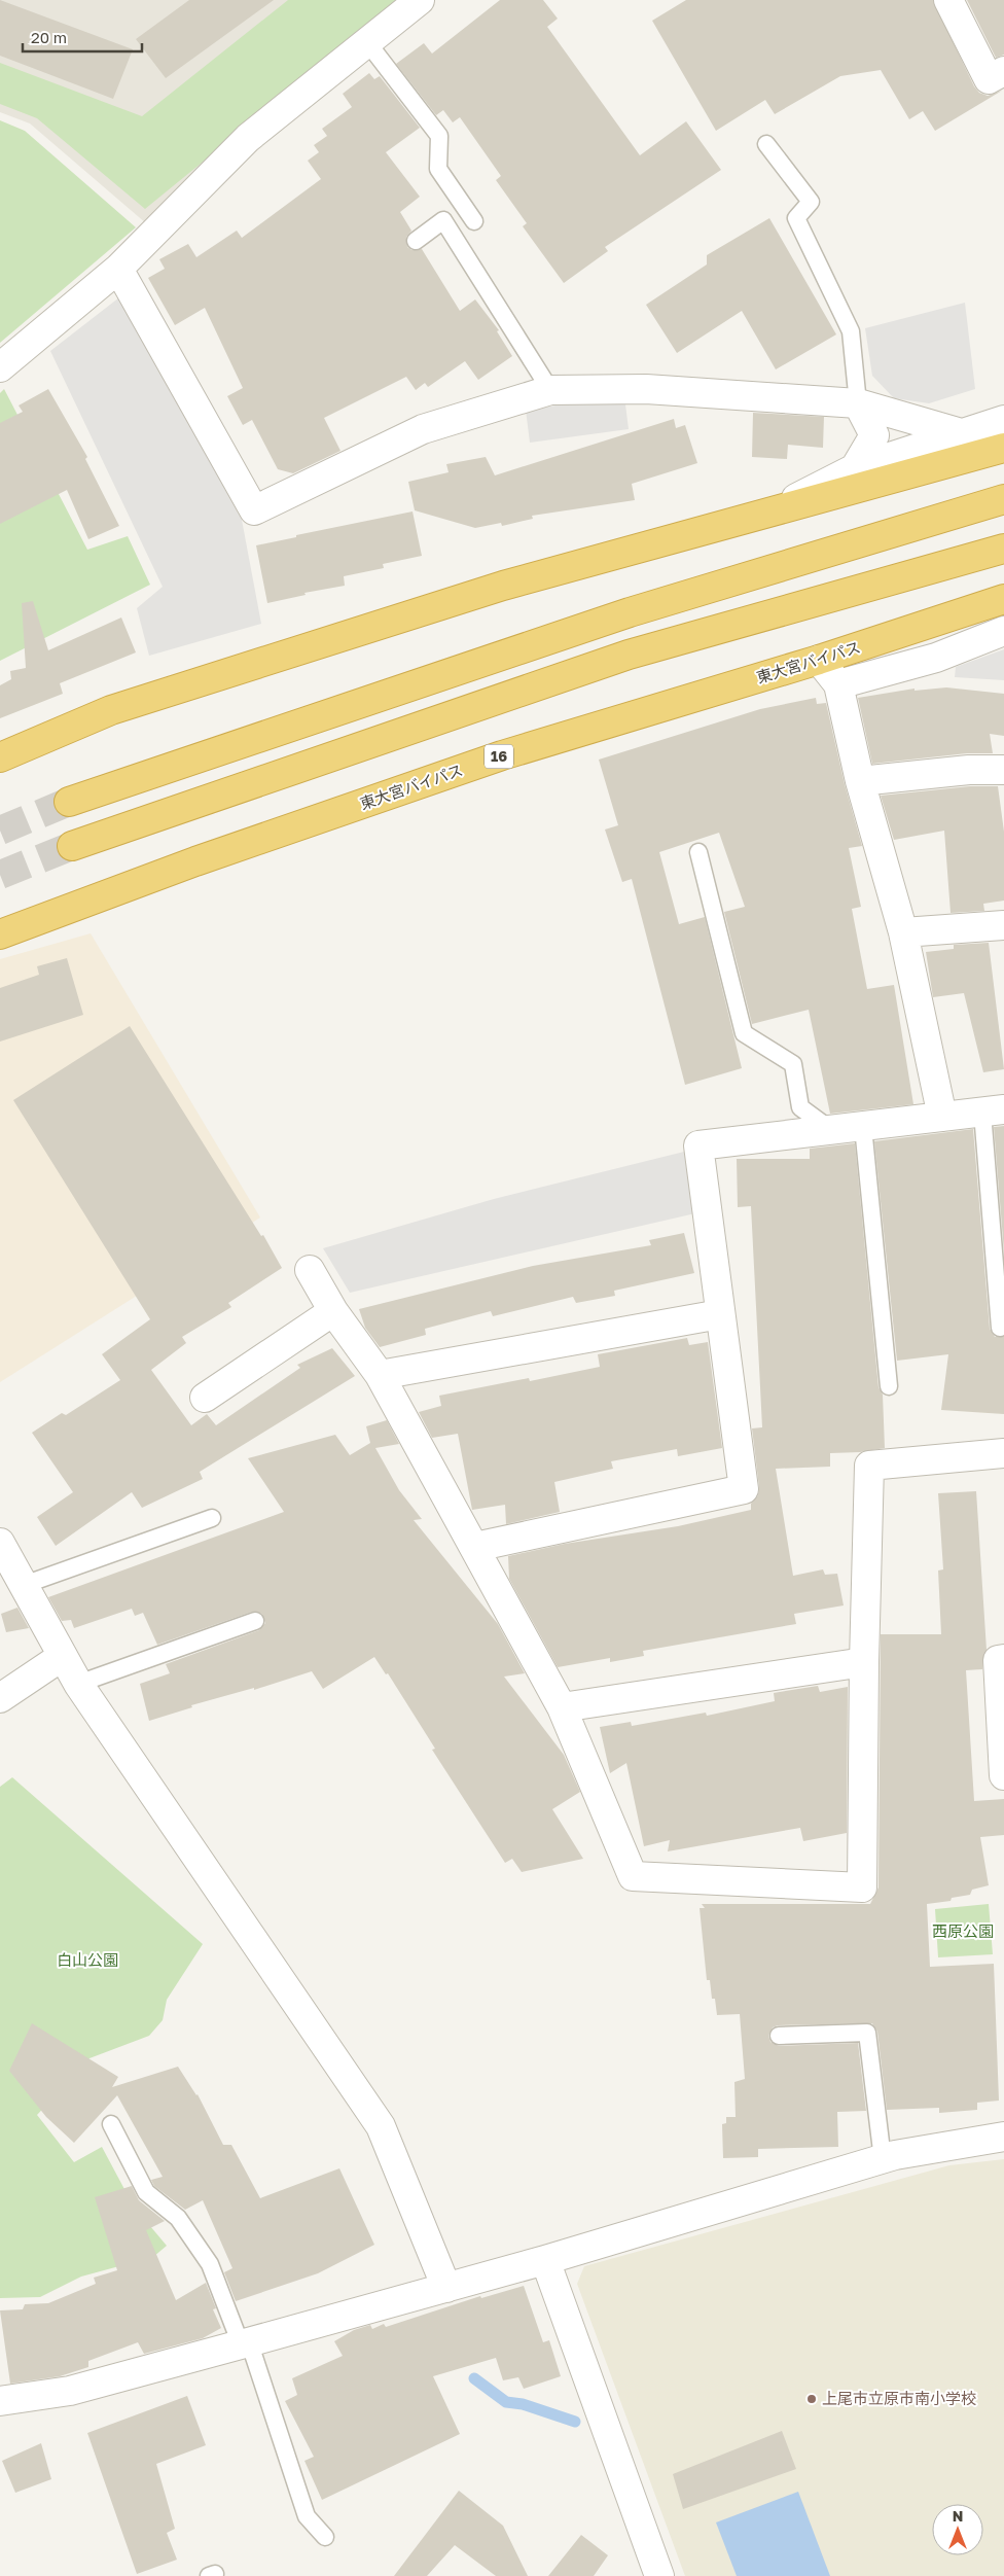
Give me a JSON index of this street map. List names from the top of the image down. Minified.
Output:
{"streets":{"highway":["東大宮バイパス","16"]},"parks":["西原公園","白山公園"],"places":["上尾市立原市南小学校"],"scale_bar":"20 m","north":"top"}
